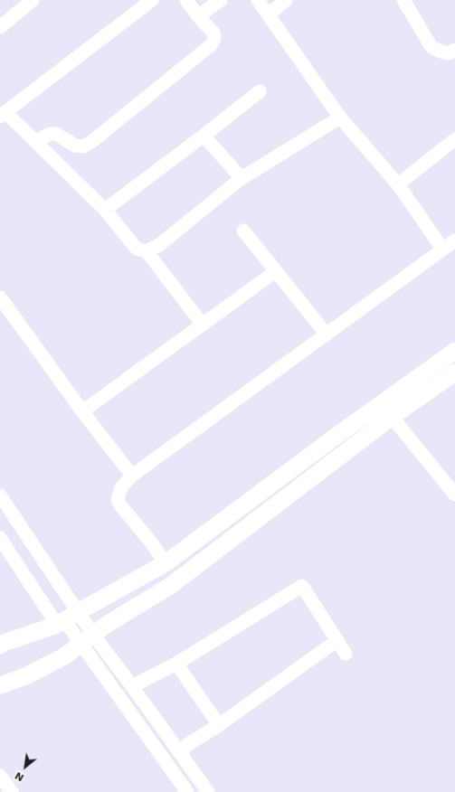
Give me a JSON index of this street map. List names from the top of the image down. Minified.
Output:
{"north":"bottom left"}
